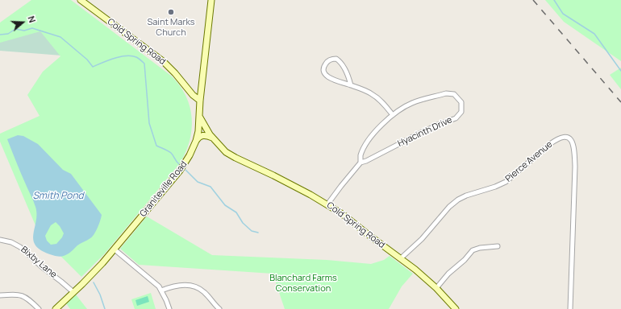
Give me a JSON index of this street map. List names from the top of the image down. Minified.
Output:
{"streets":{"street":["Cold Spring Road","Hyacinth Drive","Pierce Avenue","Graniteville Road","Bixby Lane"]},"crossings":[["Cold Spring Road","Hyacinth Drive"],["Cold Spring Road","Pierce Avenue"],["Cold Spring Road","Graniteville Road"],["Graniteville Road","Bixby Lane"]],"water":["Smith Pond"],"parks":["Blanchard Farms Conservation"],"places":["Saint Marks Church"],"north":"right"}
